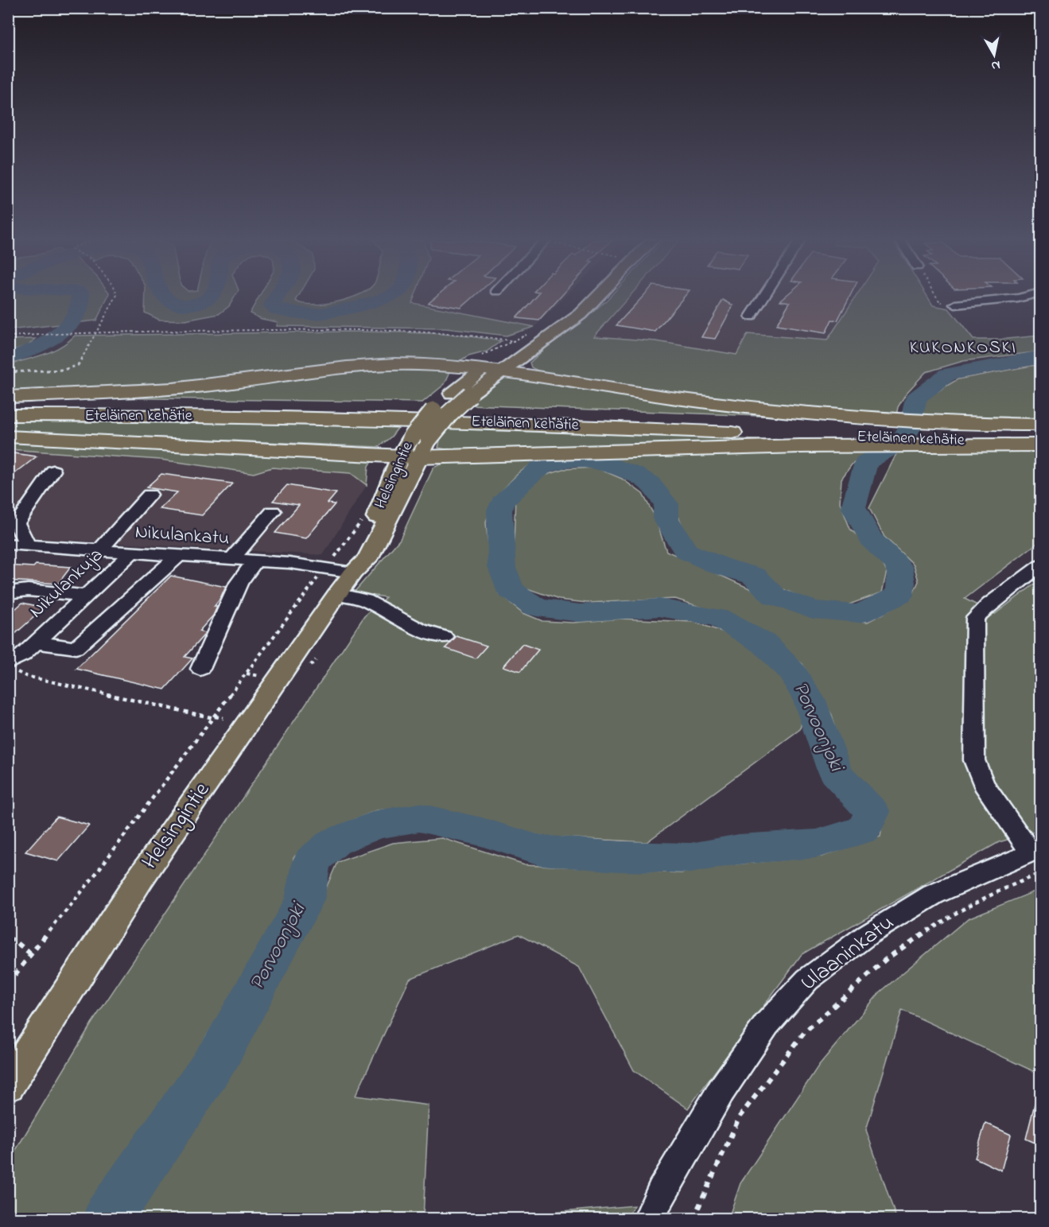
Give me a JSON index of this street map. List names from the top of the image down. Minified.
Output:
{"streets":{"highway":["Eteläinen kehätie"],"main road":["Helsingintie"],"street":["Nikulankatu","Nikulankuja","Ulaaninkatu"]},"crossings":[["Helsingintie","Nikulankatu"],["Nikulankatu","Nikulankuja"]],"districts":["KUKONKOSKI"],"water":["Porvoonjoki"],"north":"bottom"}
